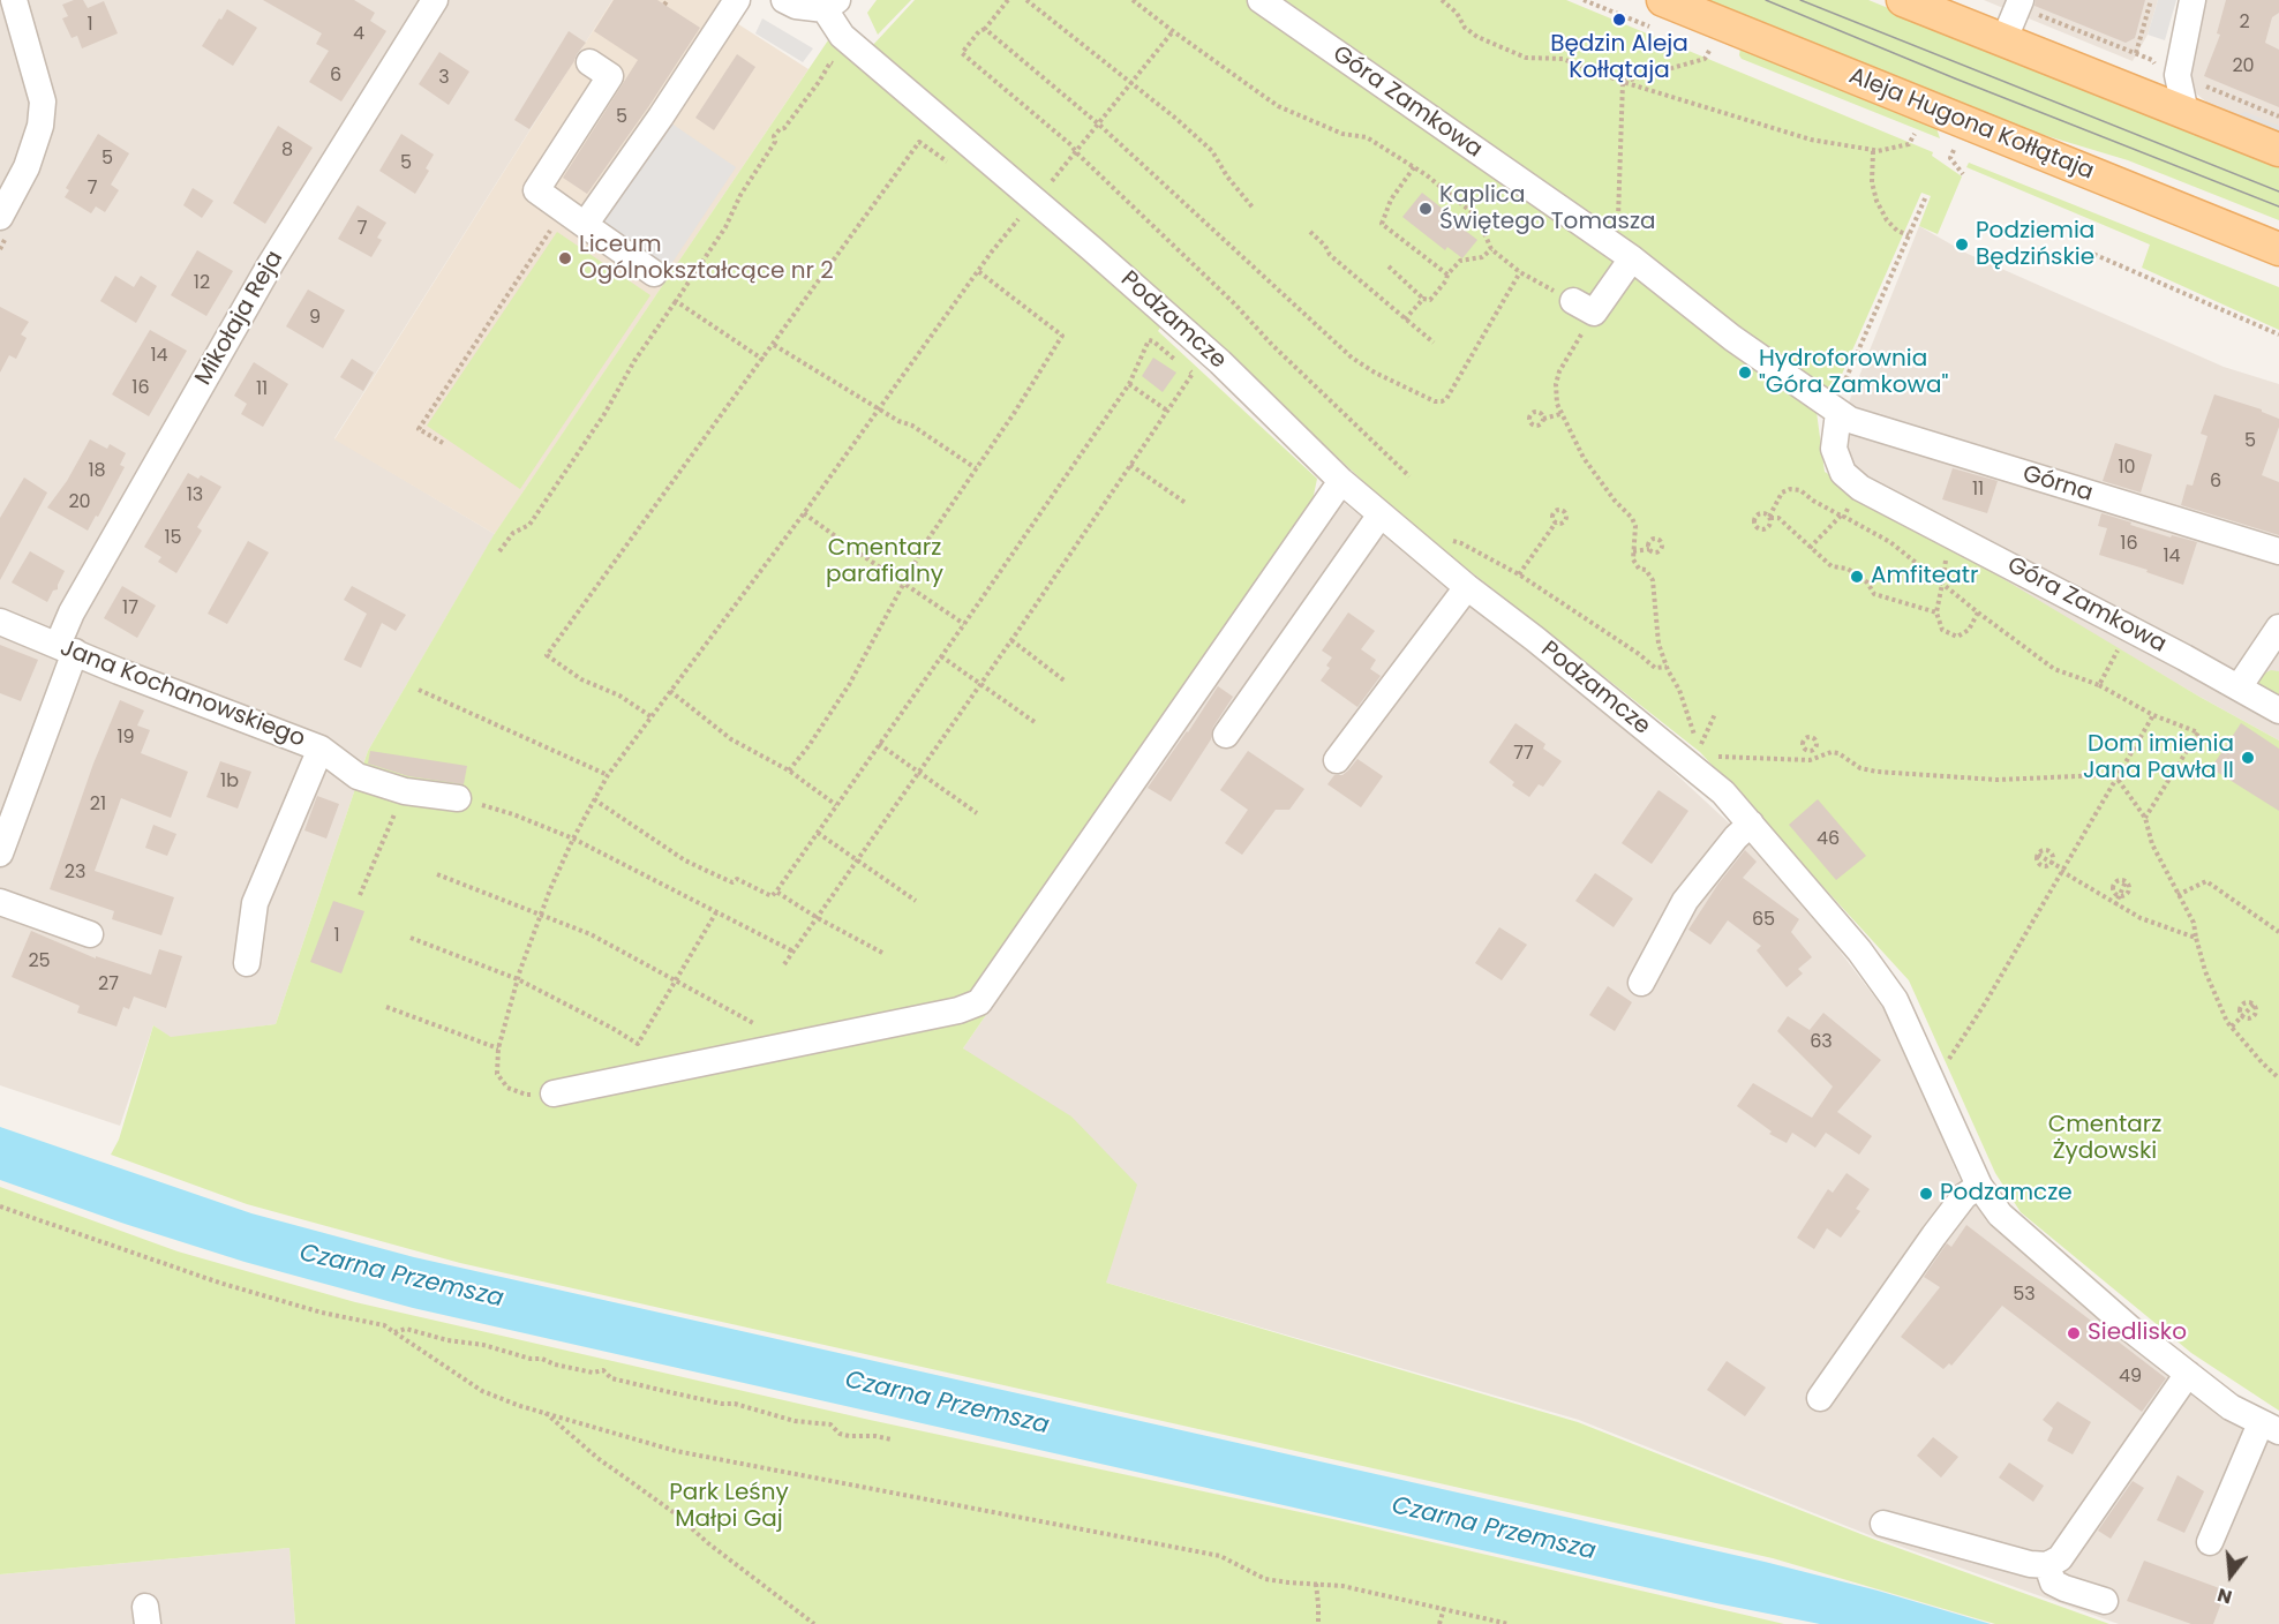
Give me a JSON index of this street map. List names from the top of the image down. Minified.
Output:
{"streets":{"main road":["Aleja Hugona Kołłątaja"],"street":["Góra Zamkowa","Mikołaja Reja","Podzamcze","Górna","Jana Kochanowskiego"]},"crossings":[["Góra Zamkowa","Górna"],["Mikołaja Reja","Jana Kochanowskiego"]],"water":["Czarna Przemsza"],"parks":["Cmentarz parafialny","Cmentarz Żydowski","Park Leśny Małpi Gaj"],"places":["Będzin Aleja Kołłątaja","Kaplica Świętego Tomasza","Podziemia Będzińskie","Liceum Ogólnokształcące nr 2","Hydroforownia \"Góra Zamkowa\"","Amfiteatr","Dom imienia Jana Pawła II","Podzamcze","Siedlisko"],"house_numbers":["2","1","4","20","6","3","5","8","5","5","7","7","12","9","14","16","11","5","10","18","6","11","13","20","15","16","14","17","19","77","1b","21","46","23","65","1","25","27","63","53","49"],"north":"bottom"}
